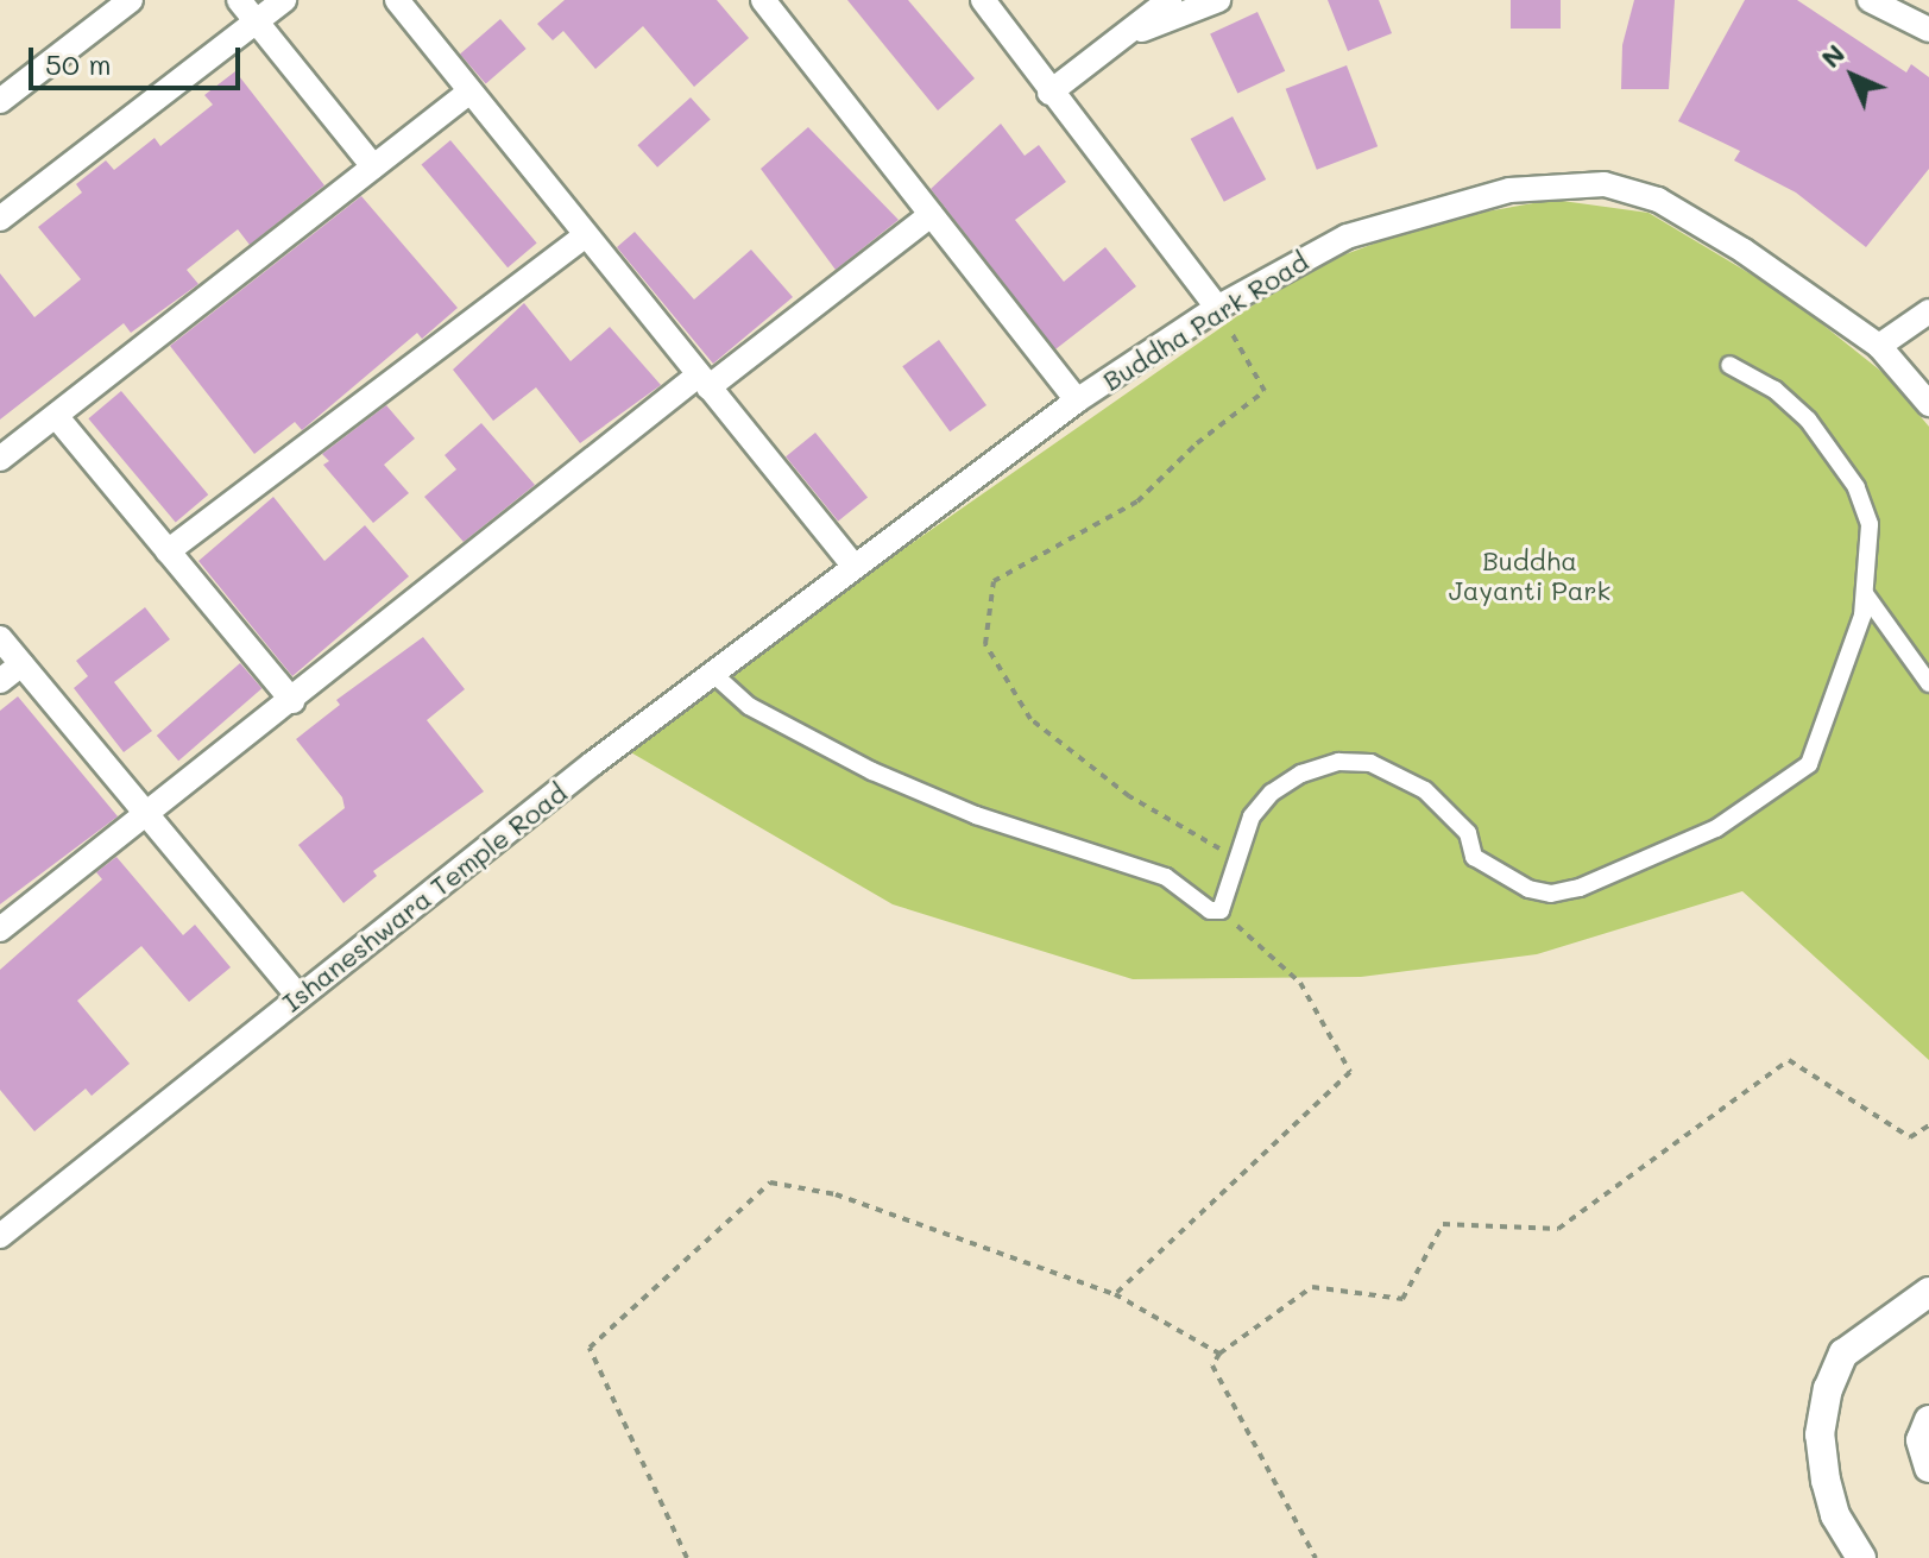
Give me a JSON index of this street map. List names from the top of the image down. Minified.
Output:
{"streets":{"street":["Buddha Park Road","Ishaneshwara Temple Road"]},"crossings":[["Buddha Park Road","Ishaneshwara Temple Road"]],"parks":["Buddha Jayanti Park"],"scale_bar":"50 m","north":"top left"}
